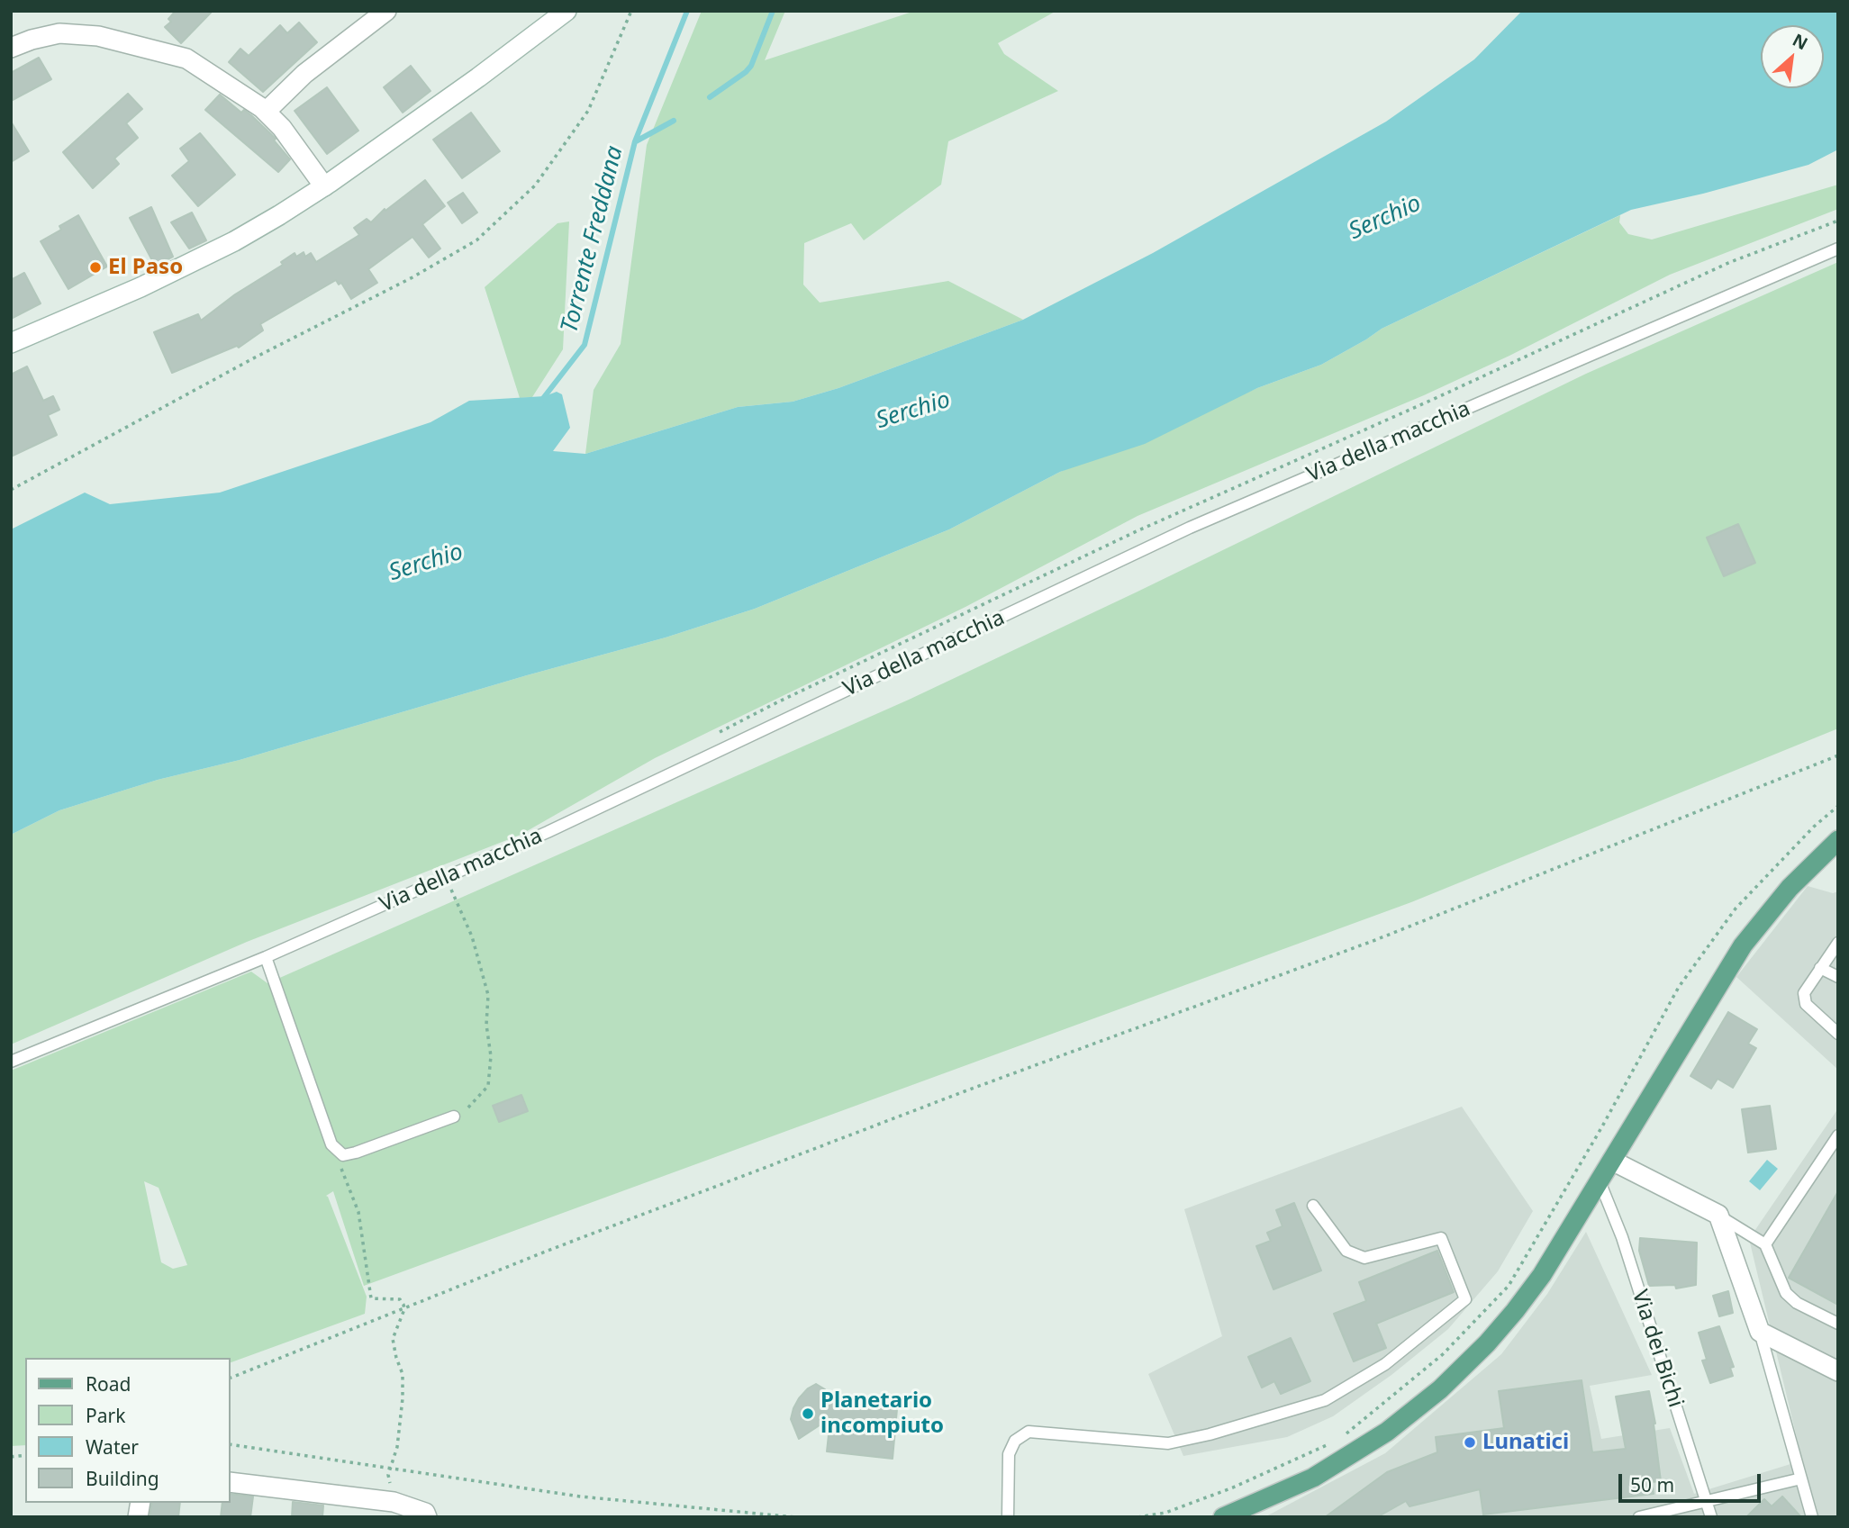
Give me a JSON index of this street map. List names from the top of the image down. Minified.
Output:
{"streets":{"lane":["Via della macchia","Via dei Bichi"]},"water":["Serchio","Torrente Freddana"],"places":["El Paso","Planetario incompiuto","Lunatici"],"legend":["Road","Park","Water","Building"],"scale_bar":"50 m","north":"top right"}
